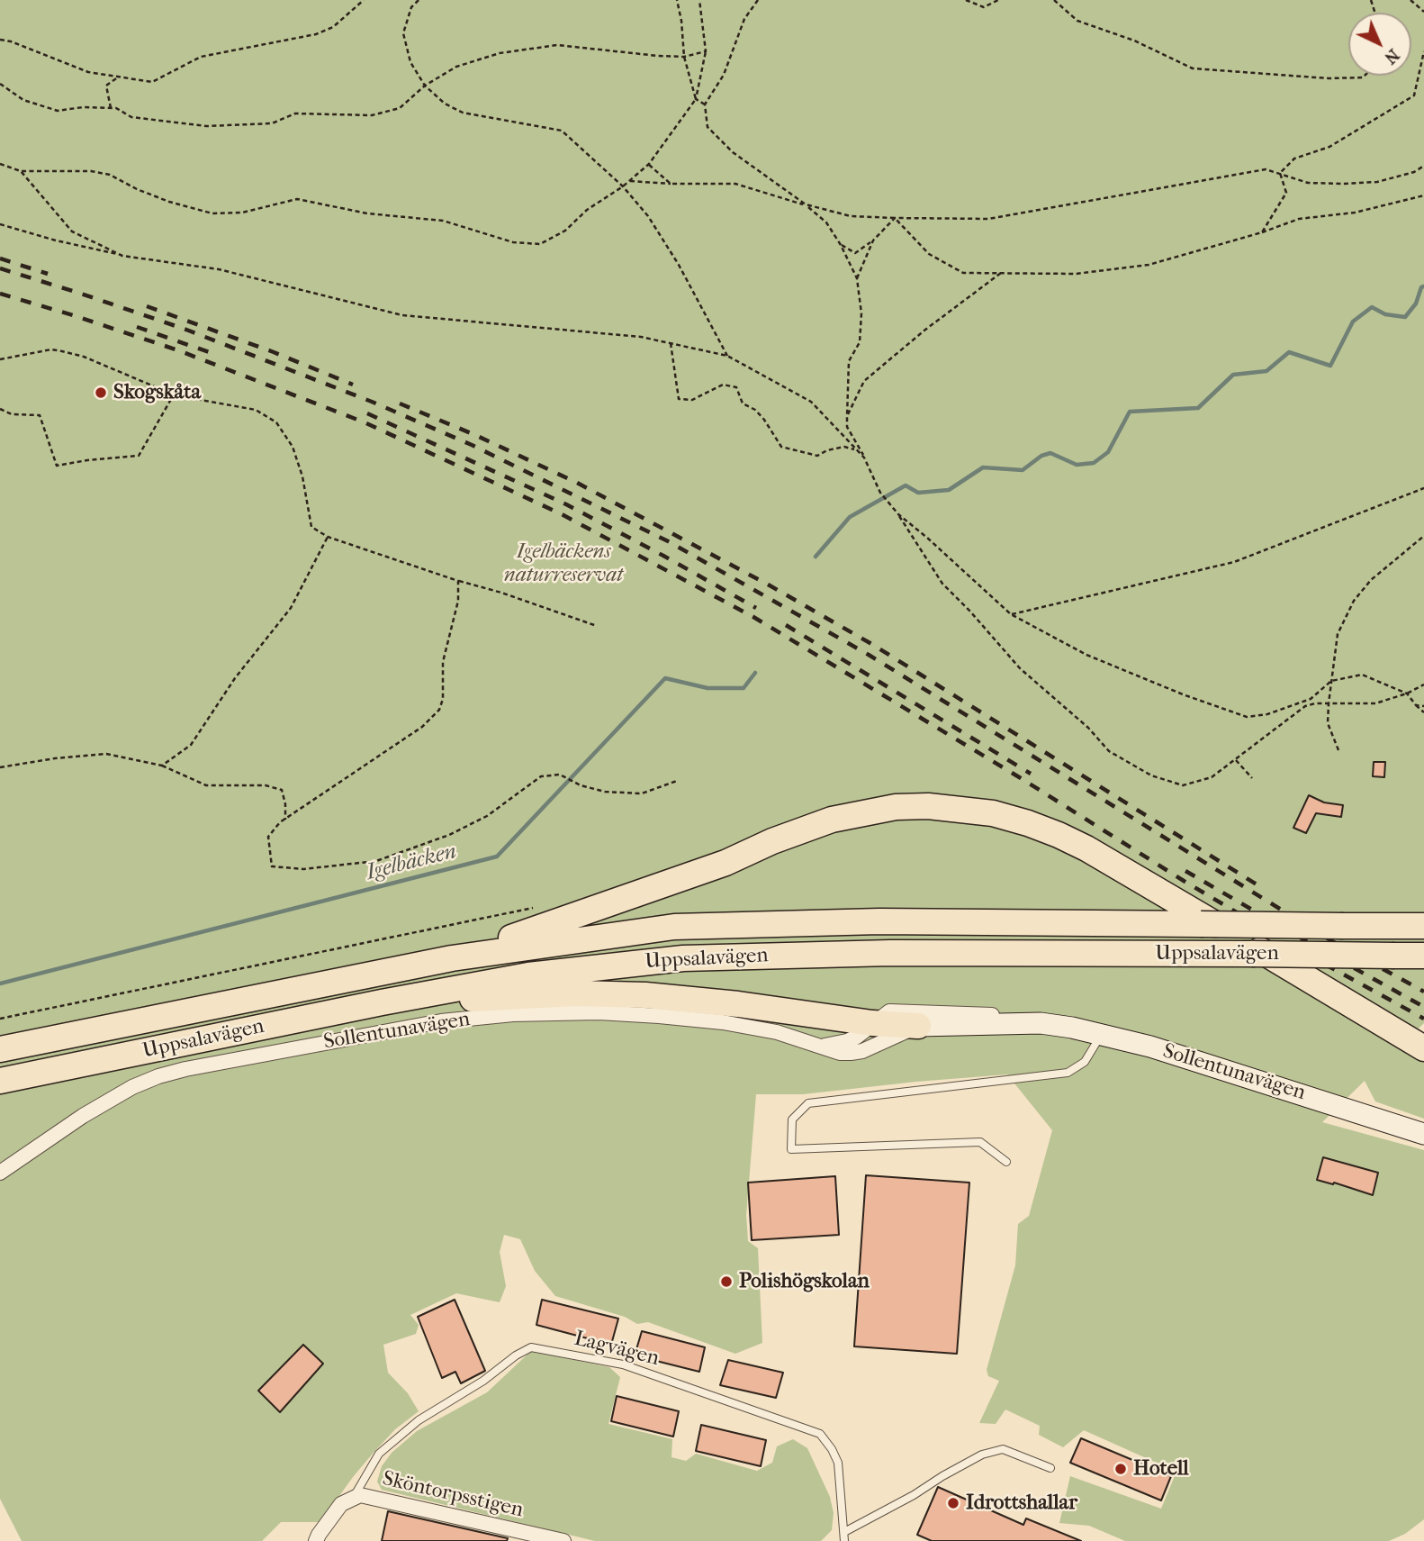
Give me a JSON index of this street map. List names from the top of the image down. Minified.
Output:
{"streets":{"highway":["Uppsalavägen"],"street":["Sollentunavägen","Sköntorpsstigen"],"lane":["Lagvägen"]},"crossings":[["Lagvägen","Sköntorpsstigen"]],"water":["Igelbäcken"],"parks":["Igelbäckens naturreservat"],"places":["Skogskåta","Polishögskolan","Hotell","Idrottshallar"],"north":"bottom right"}
